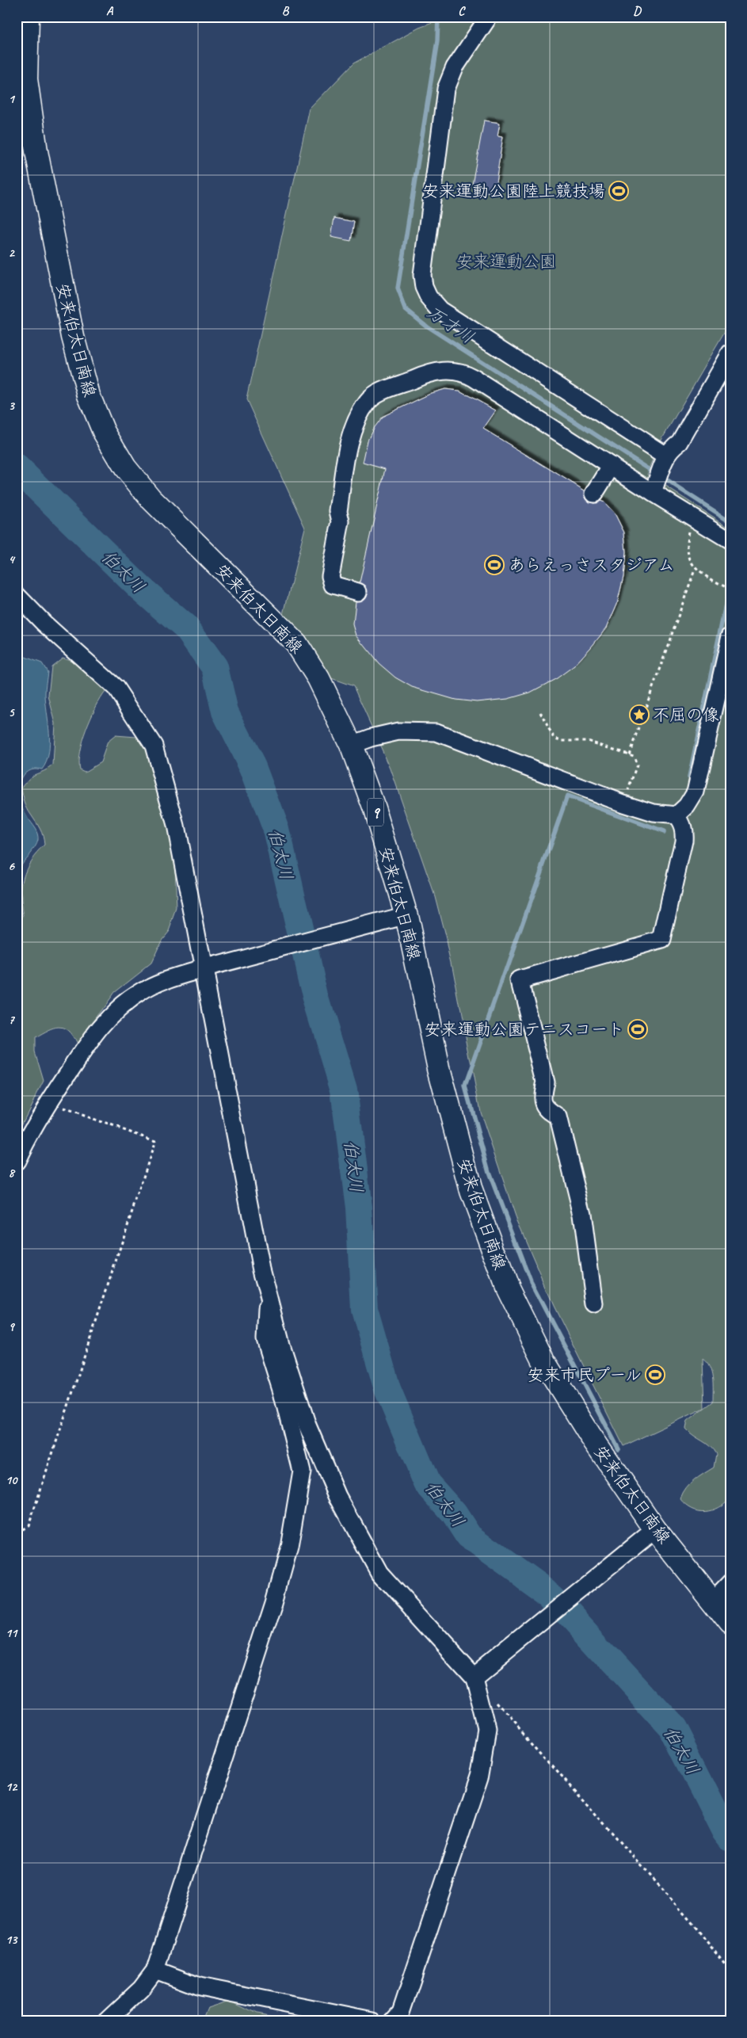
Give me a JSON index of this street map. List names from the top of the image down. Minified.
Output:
{"streets":{"main road":["安来伯太日南線","9"]},"water":["万才川","伯太川"],"parks":["安来運動公園"],"places":{"sports":["安来運動公園陸上競技場","あらえっさスタジアム","安来運動公園テニスコート","安来市民プール"],"place":["不屈の像"]},"grid":{"columns":["A","B","C","D"],"rows":["1","2","3","4","5","6","7","8","9","10","11","12","13"]}}
